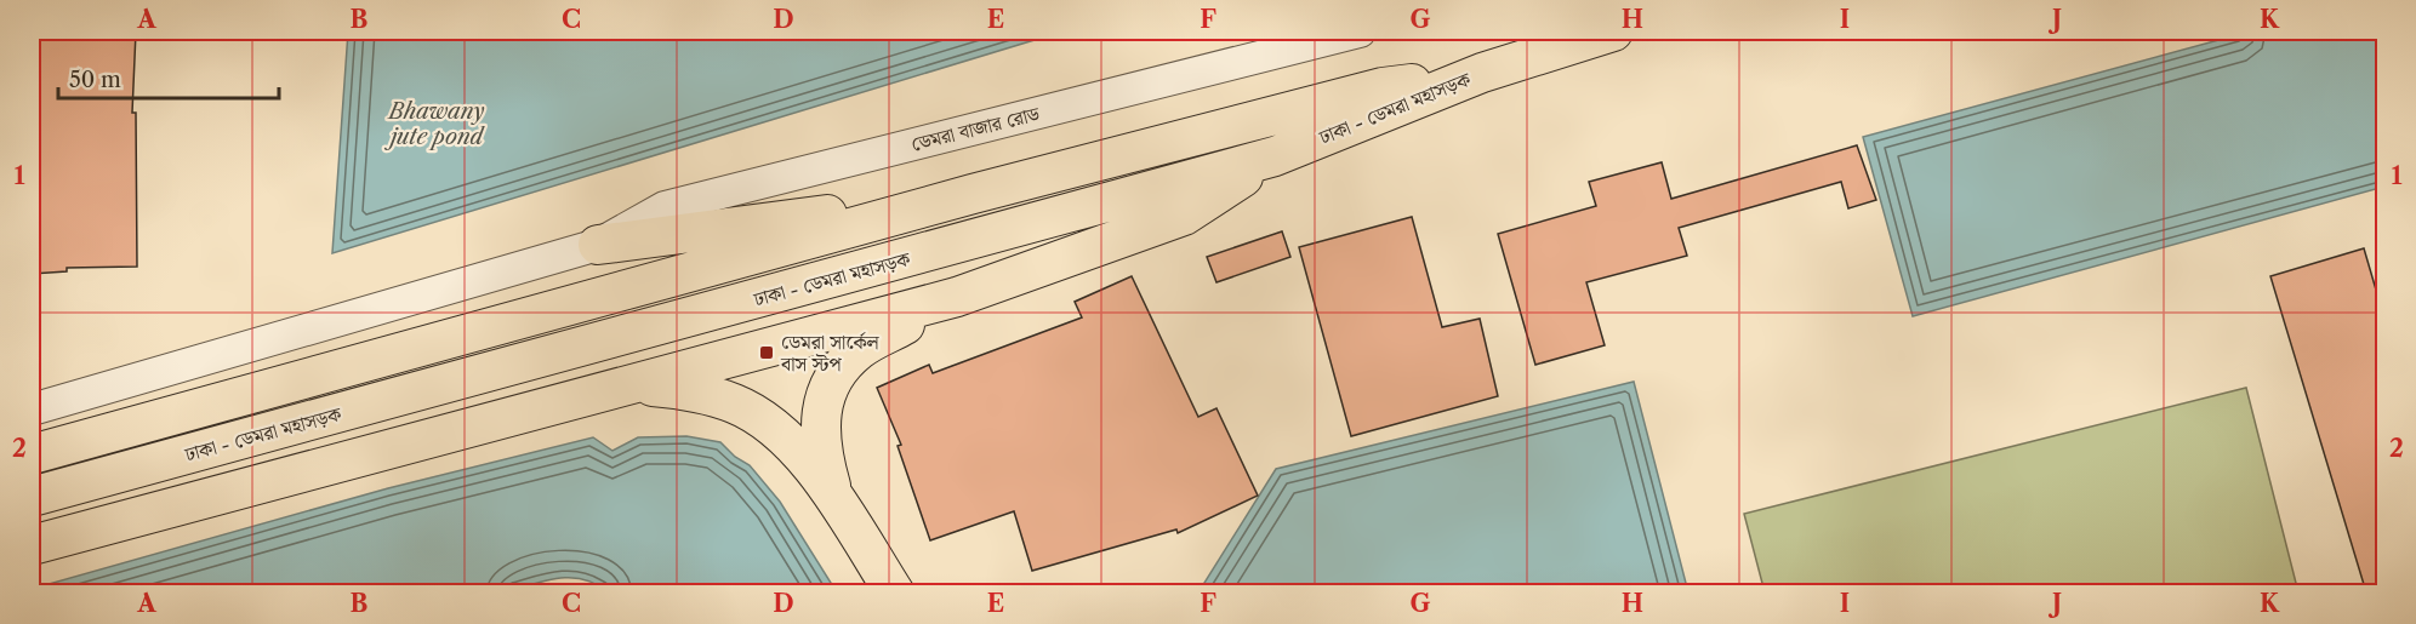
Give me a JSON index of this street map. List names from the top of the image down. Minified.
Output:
{"streets":{"main road":["ঢাকা - ডেমরা মহাসড়ক"],"street":["ডেমরা বাজার রোড"]},"water":["Bhawany jute pond"],"places":{"transit":["ডেমরা সার্কেল বাস স্টপ"]},"scale_bar":"50 m","grid":{"columns":["A","B","C","D","E","F","G","H","I","J","K"],"rows":["1","2"]}}
